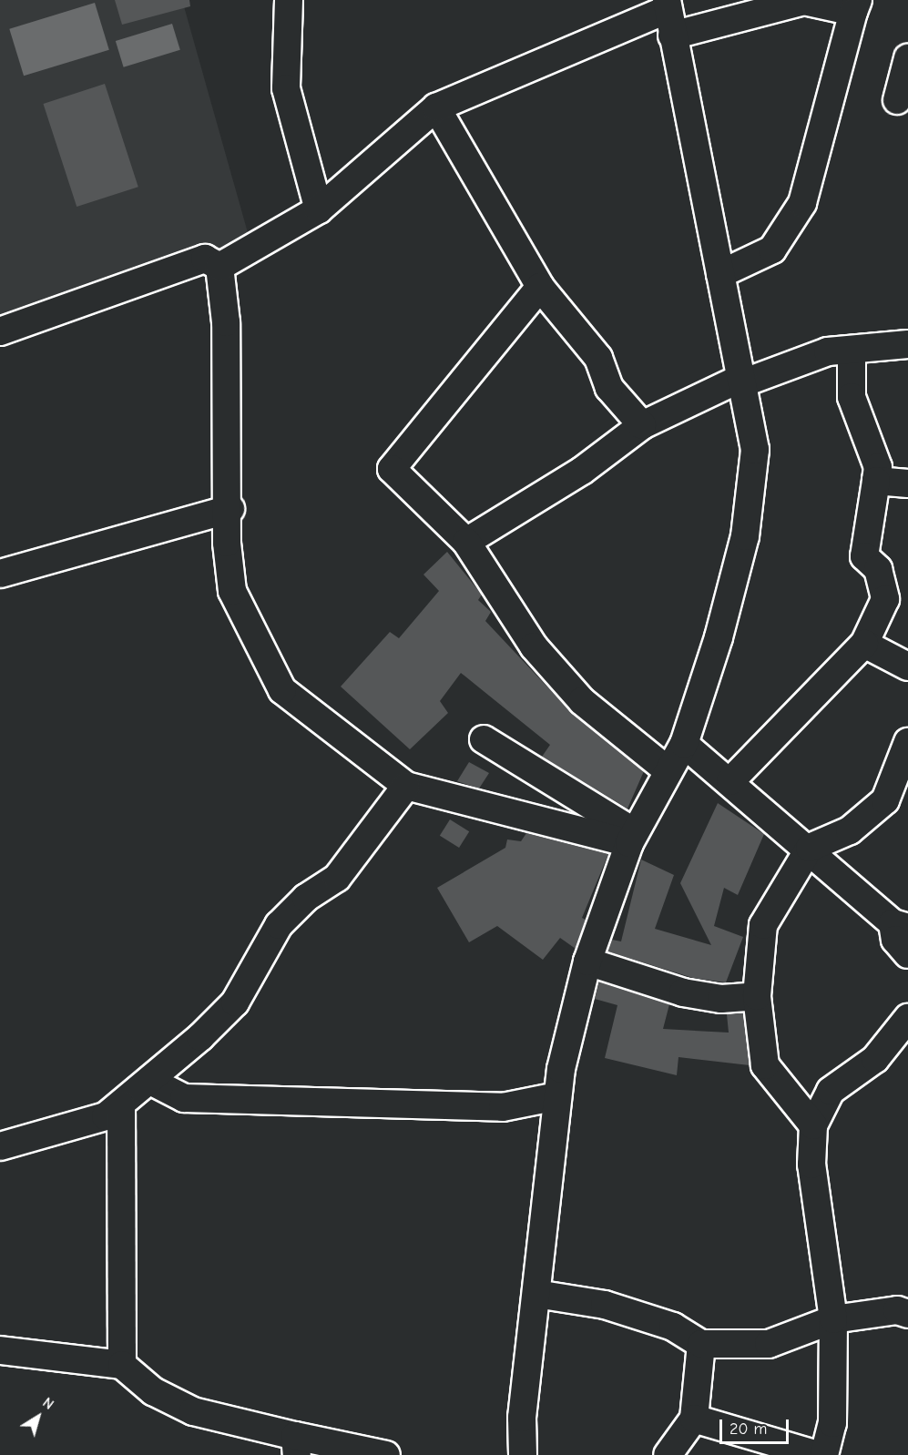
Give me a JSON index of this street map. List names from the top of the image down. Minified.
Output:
{"scale_bar":"20 m","north":"top right"}
